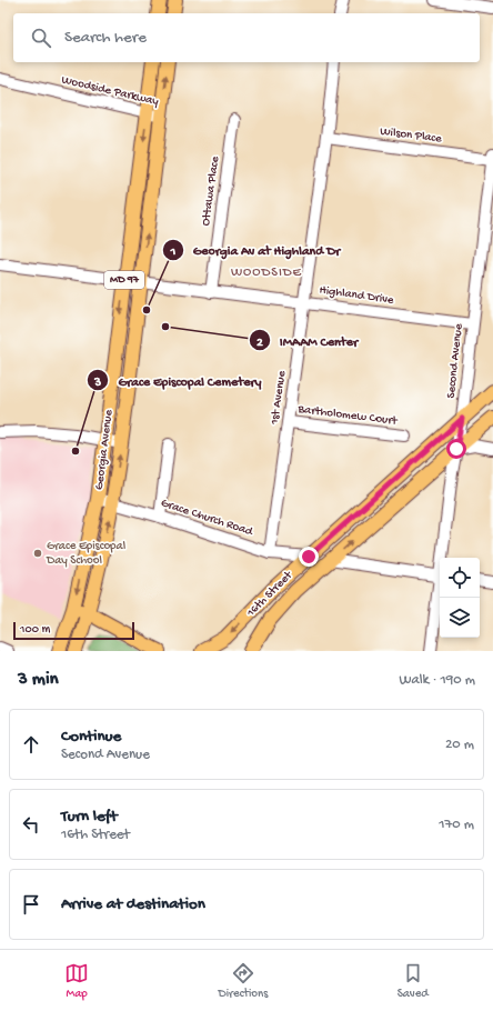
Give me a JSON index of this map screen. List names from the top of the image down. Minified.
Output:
{"streets":{"main road":["MD 97","Georgia Avenue","16th Street"],"street":["Woodside Parkway","Wilson Place","Ottawa Place","Highland Drive","Second Avenue","1st Avenue","Bartholomew Court","Grace Church Road"]},"crossings":[["Woodside Parkway","Georgia Avenue"],["Wilson Place","Second Avenue"],["Wilson Place","1st Avenue"],["Ottawa Place","Highland Drive"],["Highland Drive","Second Avenue"],["Highland Drive","1st Avenue"],["Highland Drive","Georgia Avenue"],["Second Avenue","16th Street"],["1st Avenue","Bartholomew Court"],["1st Avenue","Grace Church Road"],["Georgia Avenue","Grace Church Road"],["Grace Church Road","16th Street"]],"districts":["WOODSIDE"],"places":["Georgia Av at Highland Dr","IMAAM Center","Grace Episcopal Cemetery","Grace Episcopal Day School"],"scale_bar":"100 m","page":{"search":"Search here","scale":"100 m","heading":["3 min","Walk · 190 m"],"list":[["Continue","Second Avenue","20 m"],["Turn left","16th Street","170 m"],"Arrive at destination"],"nav":["Map","Directions","Saved"]}}
